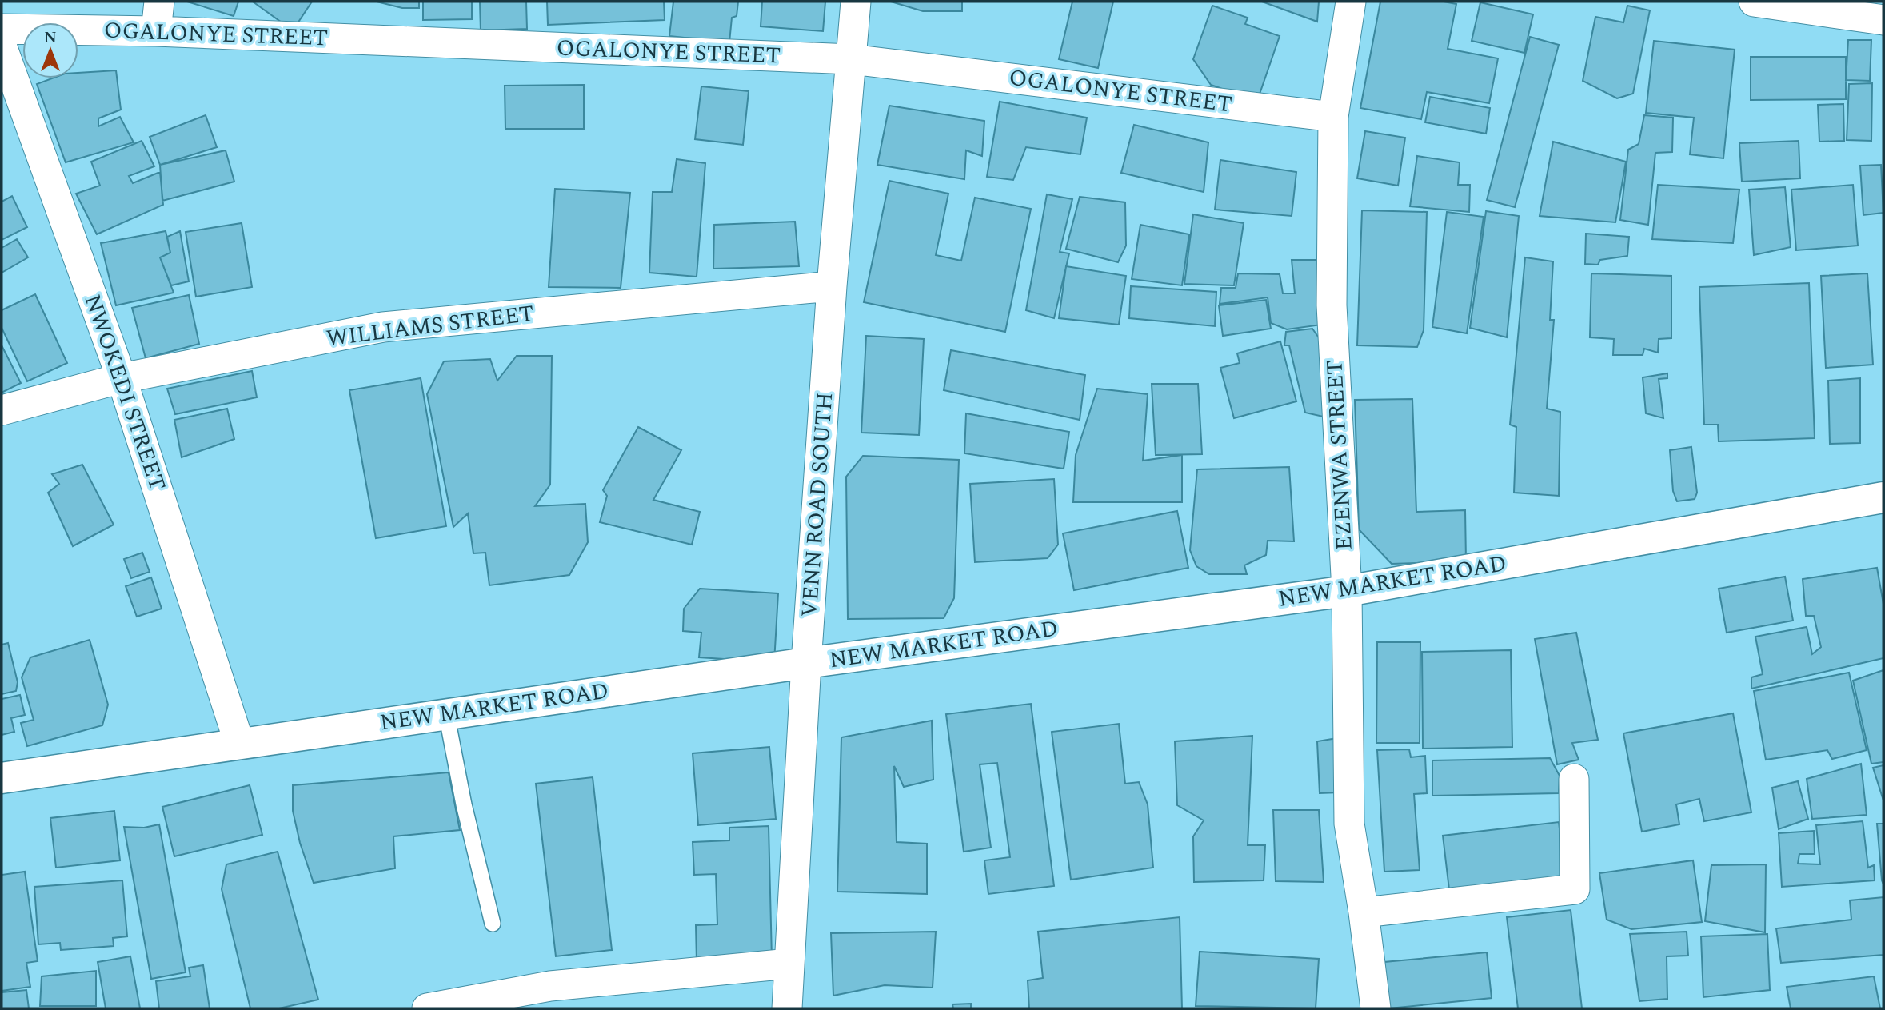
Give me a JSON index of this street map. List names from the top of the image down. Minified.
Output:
{"streets":{"street":["OGALONYE STREET","WILLIAMS STREET","NWOKEDI STREET","EZENWA STREET","VENN ROAD SOUTH","NEW MARKET ROAD"]},"crossings":[["OGALONYE STREET","EZENWA STREET"],["OGALONYE STREET","VENN ROAD SOUTH"],["WILLIAMS STREET","NWOKEDI STREET"],["WILLIAMS STREET","VENN ROAD SOUTH"],["NWOKEDI STREET","NEW MARKET ROAD"],["EZENWA STREET","NEW MARKET ROAD"],["VENN ROAD SOUTH","NEW MARKET ROAD"]],"north":"top"}
